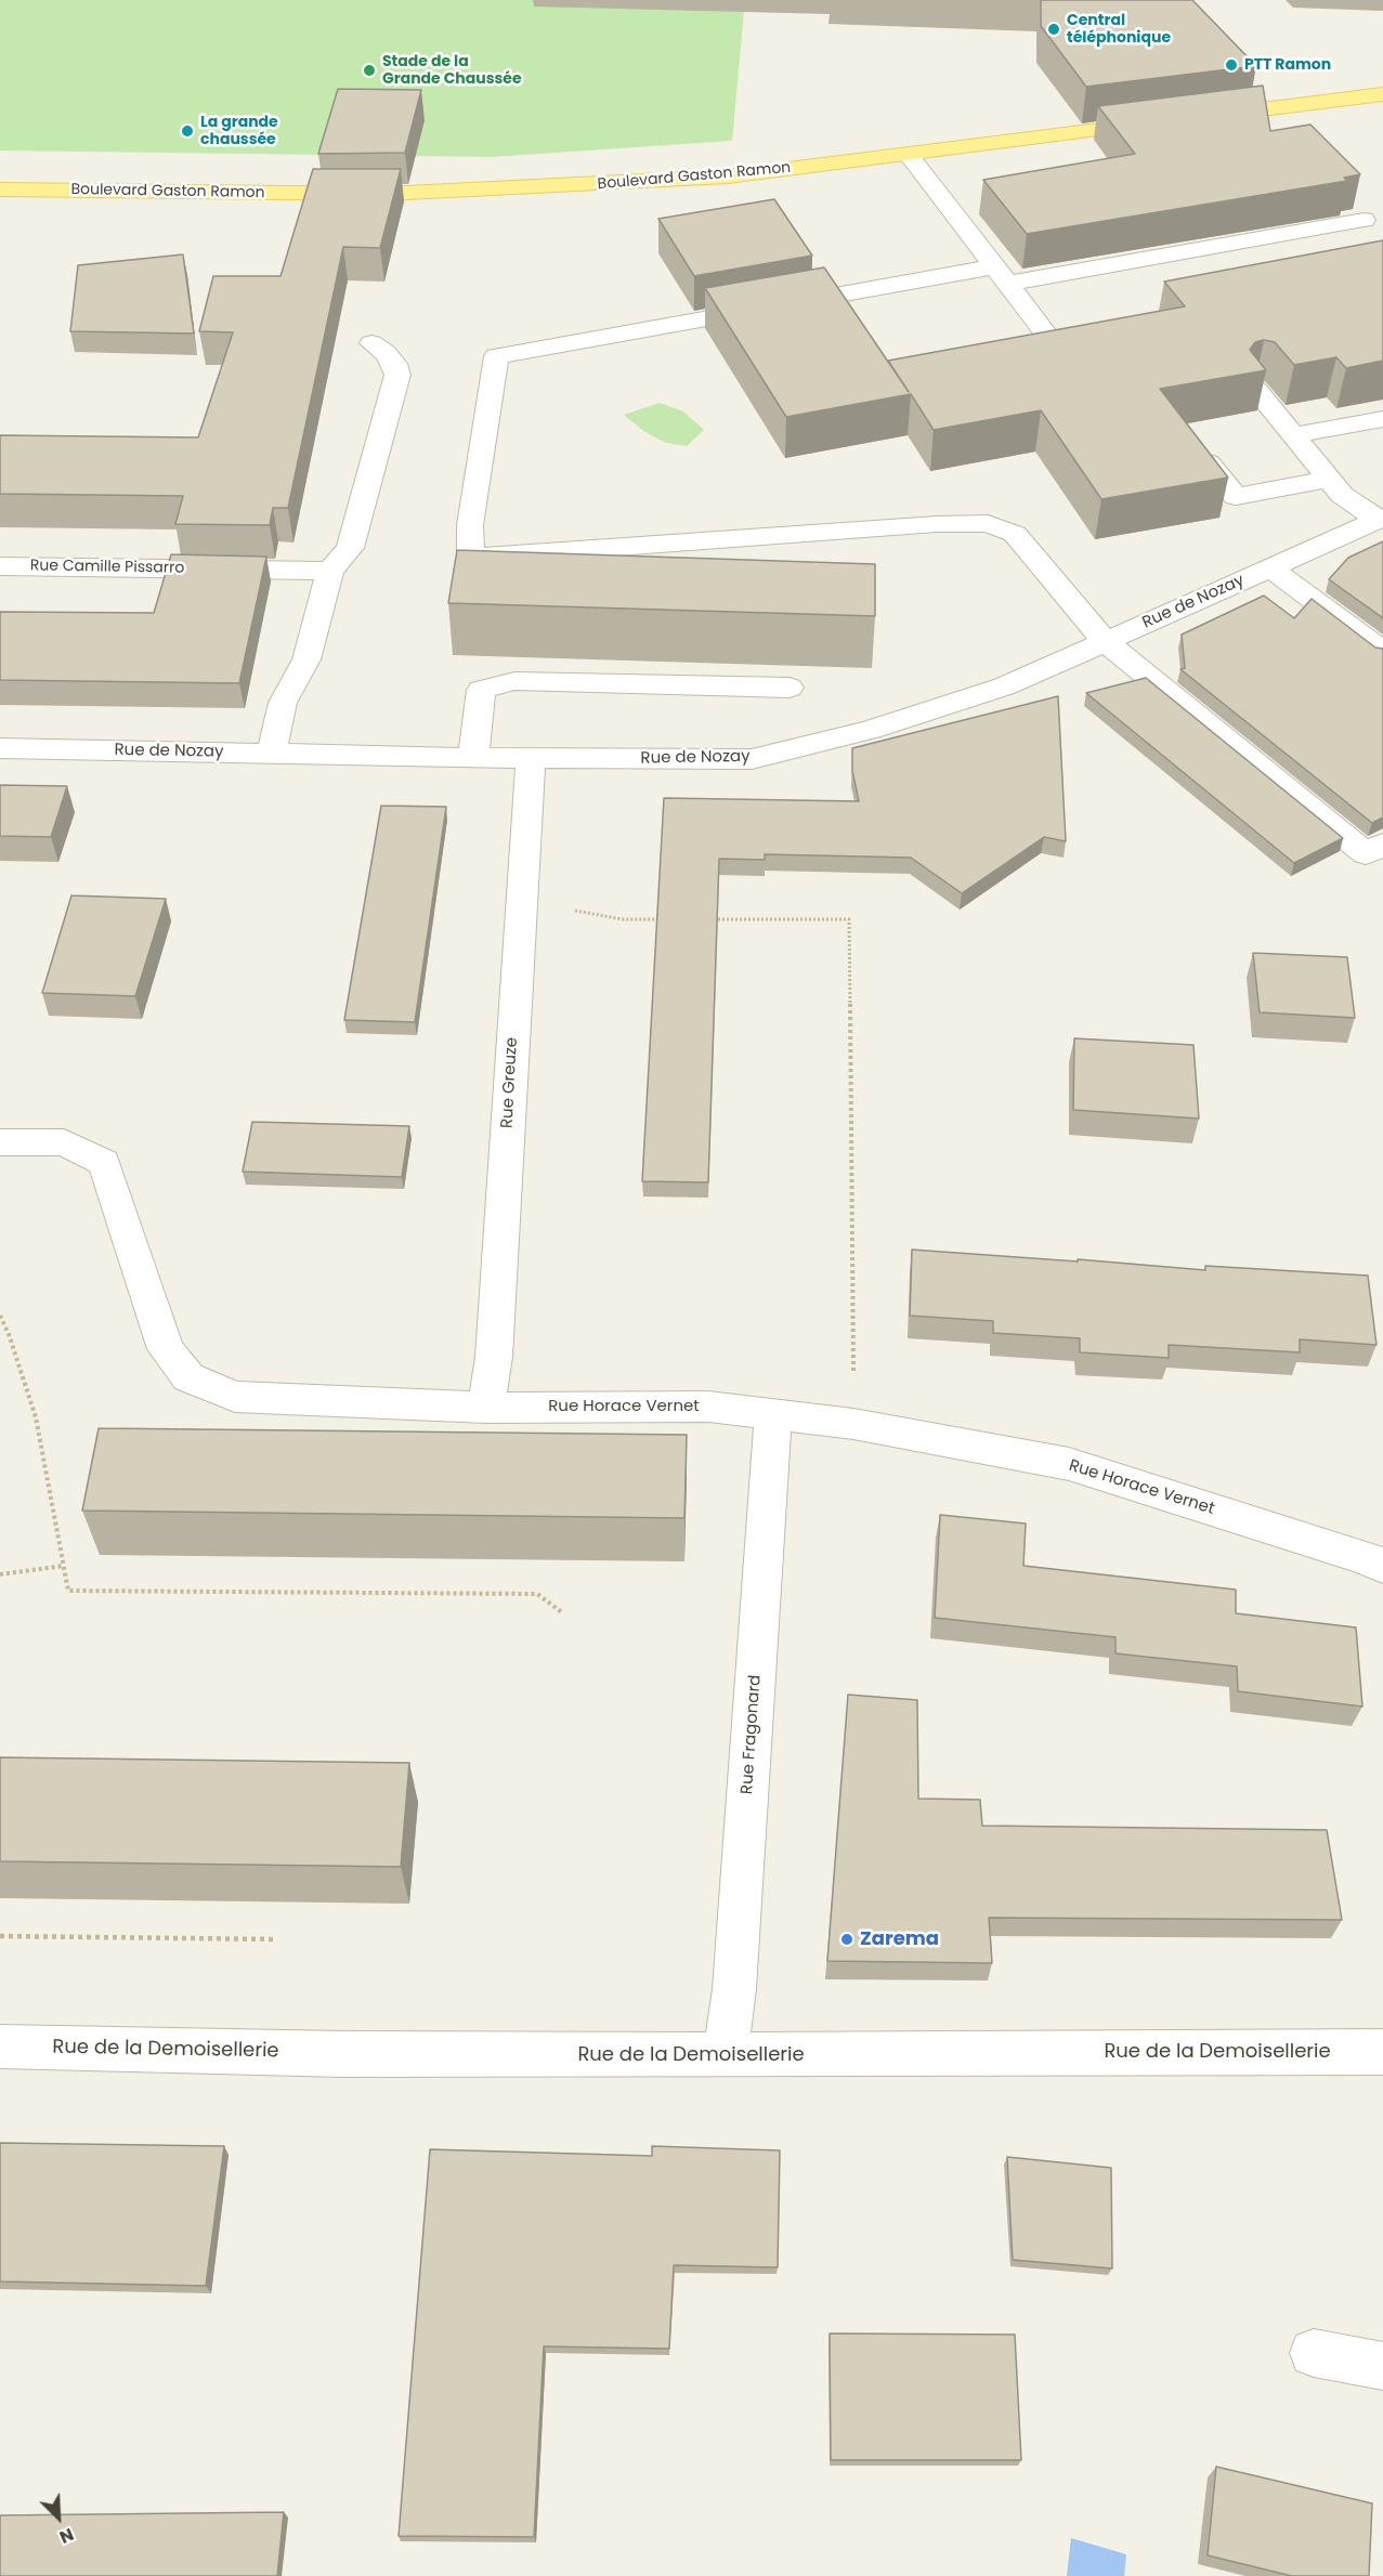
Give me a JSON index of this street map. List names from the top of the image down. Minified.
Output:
{"streets":{"main road":["Boulevard Gaston Ramon"],"street":["Rue Camille Pissarro","Rue de Nozay","Rue Greuze","Rue Horace Vernet","Rue Fragonard","Rue de la Demoisellerie"]},"crossings":[["Rue de Nozay","Rue Greuze"],["Rue Greuze","Rue Horace Vernet"],["Rue Horace Vernet","Rue Fragonard"],["Rue Fragonard","Rue de la Demoisellerie"]],"places":["Central téléphonique","PTT Ramon","Stade de la Grande Chaussée","La grande chaussée","Zarema"],"north":"bottom right"}
